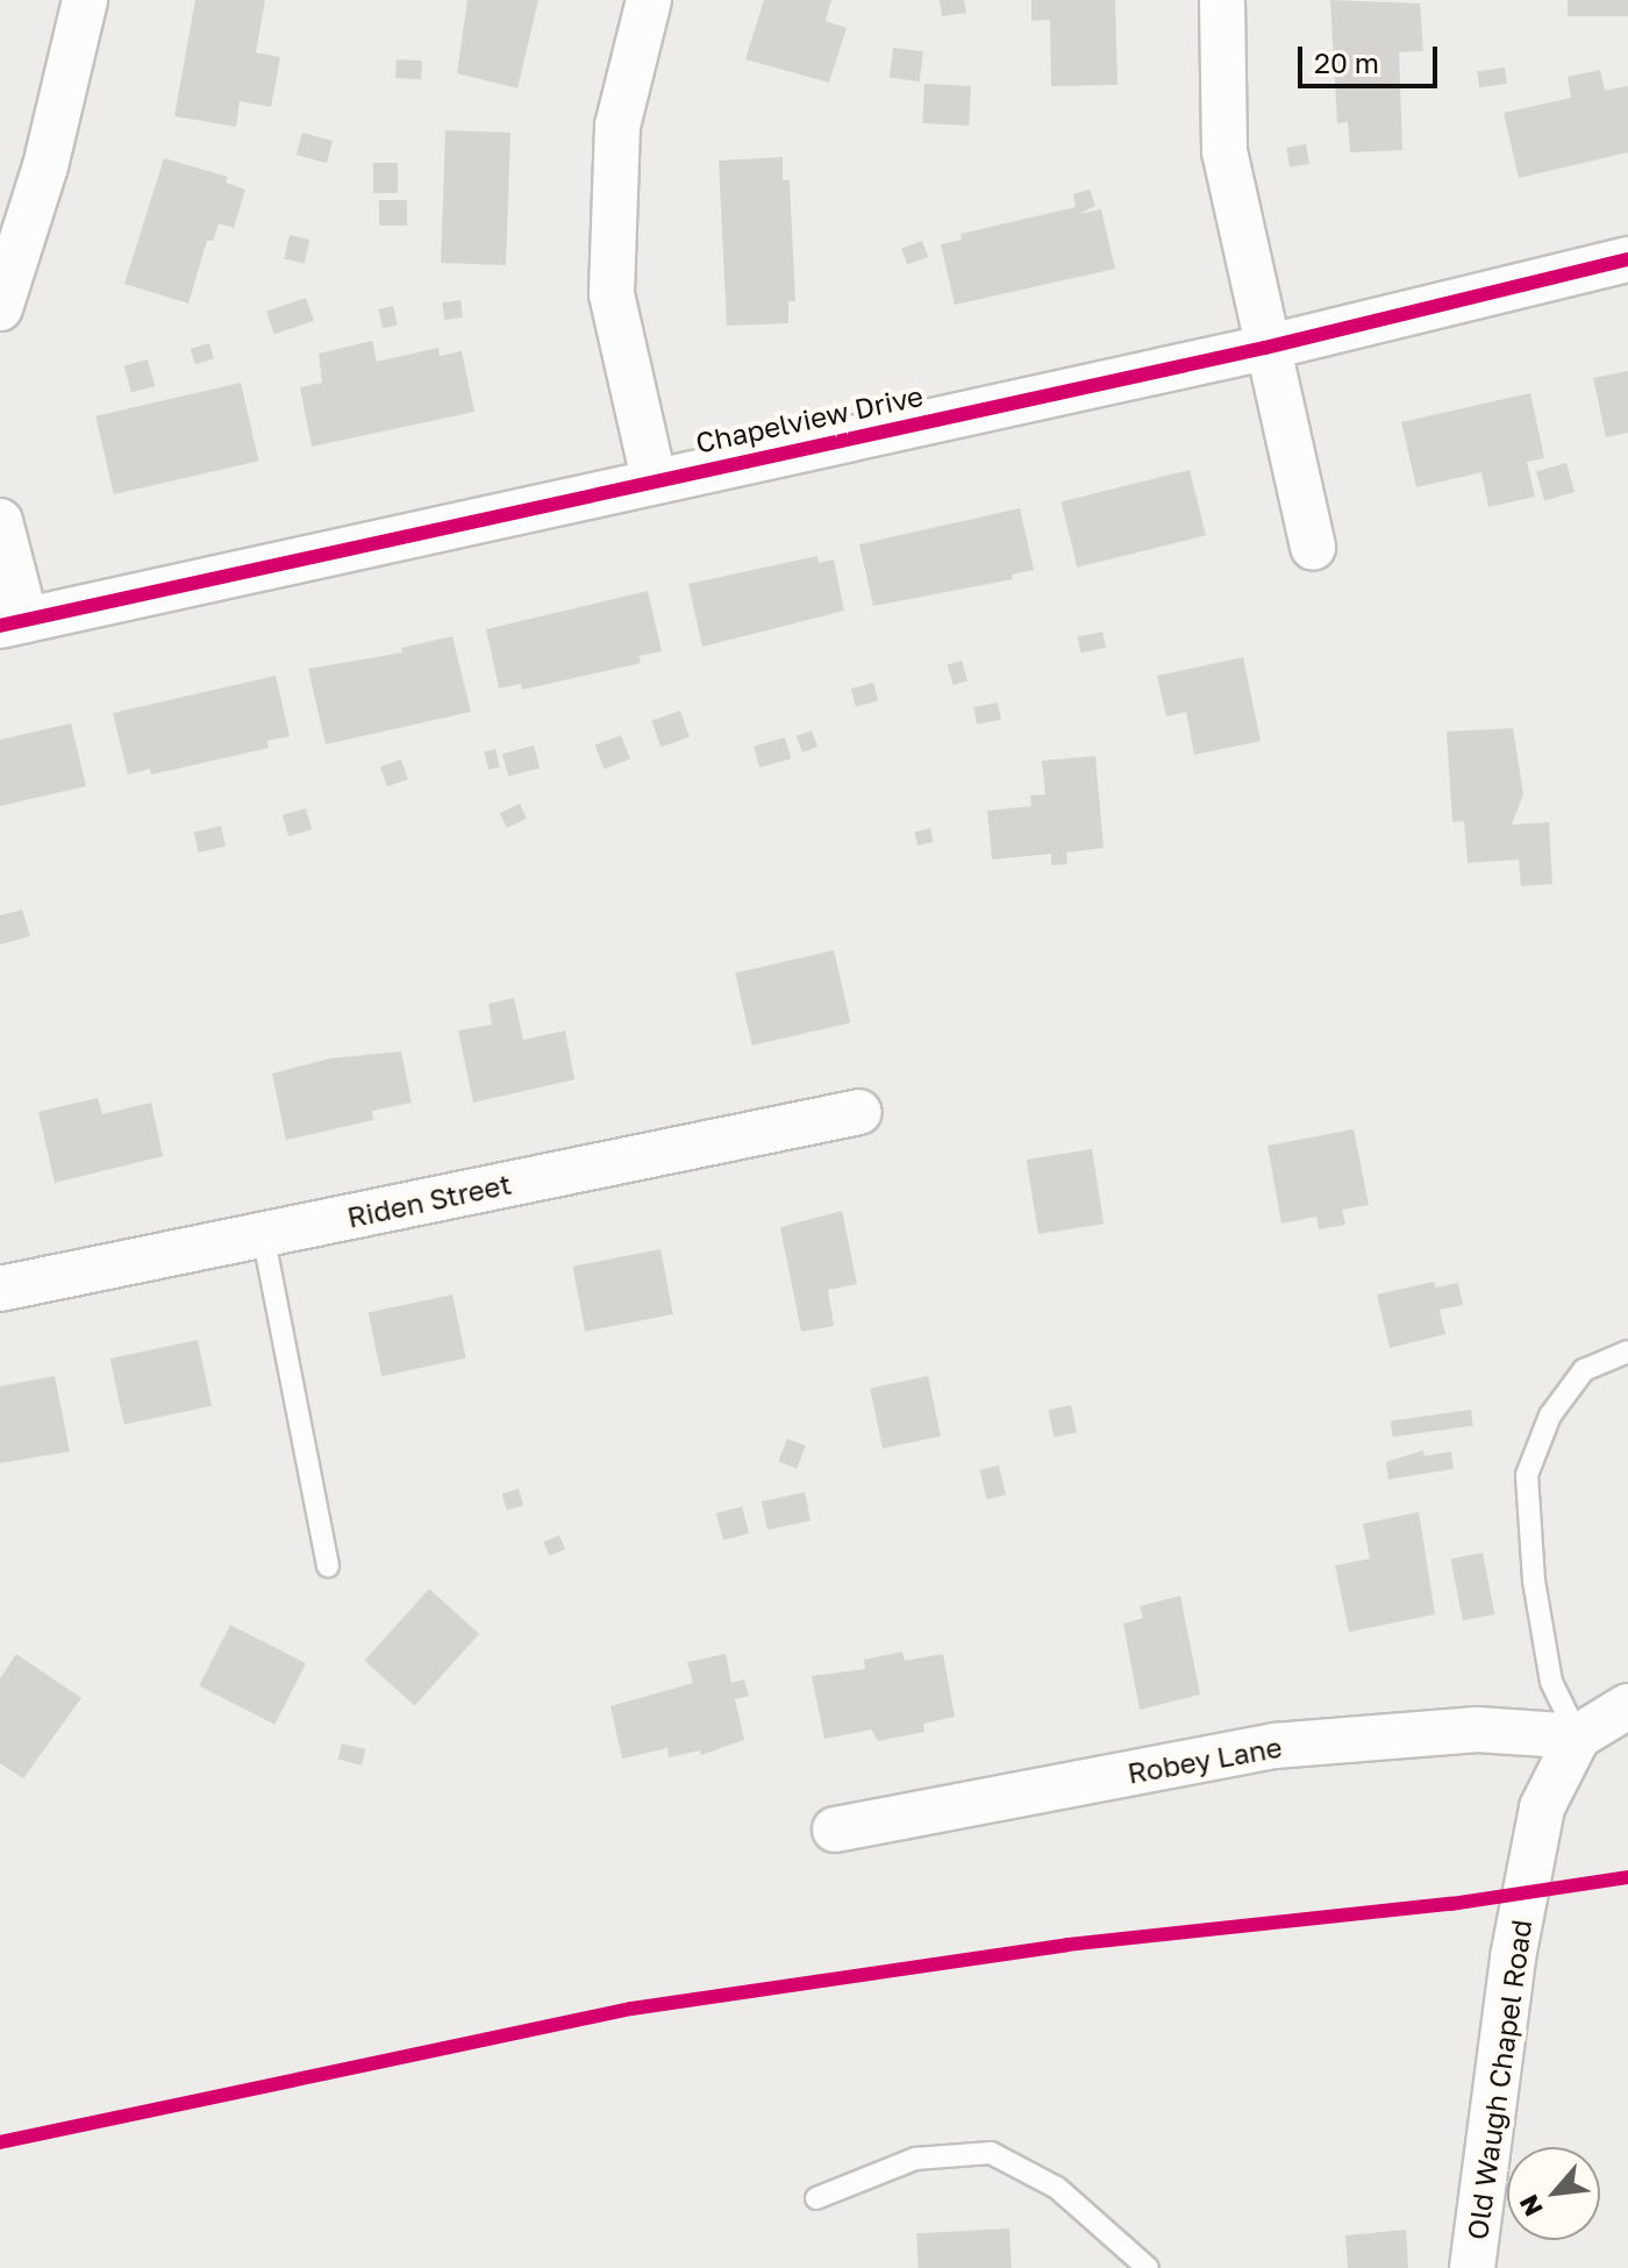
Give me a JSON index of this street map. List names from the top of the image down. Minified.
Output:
{"streets":{"street":["Chapelview Drive","Riden Street","Robey Lane","Old Waugh Chapel Road"]},"crossings":[["Robey Lane","Old Waugh Chapel Road"]],"scale_bar":"20 m","north":"bottom left"}
